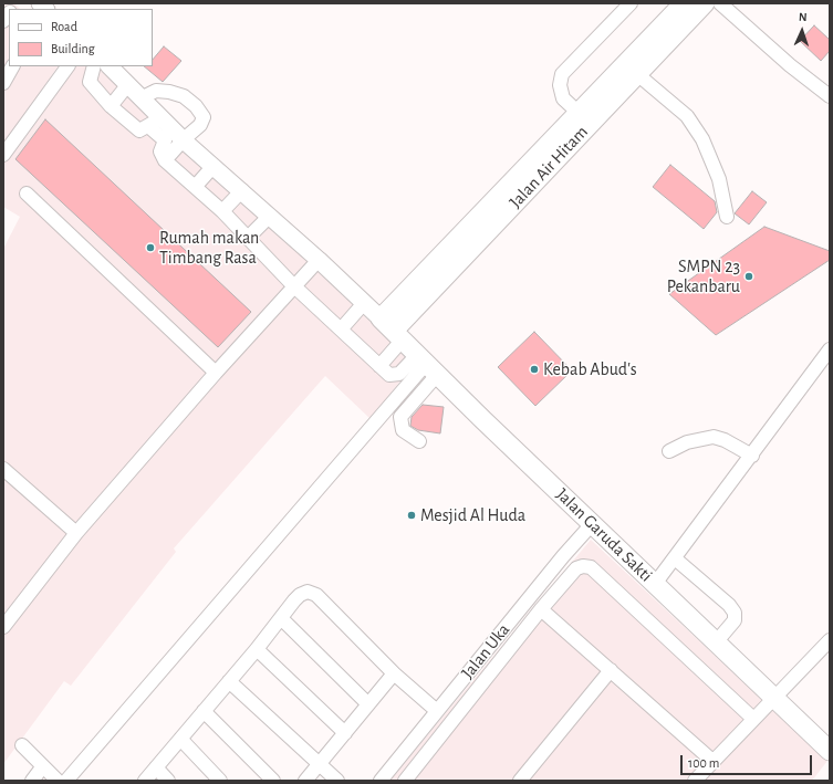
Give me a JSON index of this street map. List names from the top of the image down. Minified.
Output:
{"streets":{"highway":["Jalan Air Hitam","Jalan Garuda Sakti"],"street":["Jalan Uka"]},"crossings":[["Jalan Air Hitam","Jalan Garuda Sakti"],["Jalan Garuda Sakti","Jalan Uka"]],"places":["Rumah makan Timbang Rasa","SMPN 23 Pekanbaru","Kebab Abud's","Mesjid Al Huda"],"legend":["Road","Building"],"scale_bar":"100 m","north":"top"}
